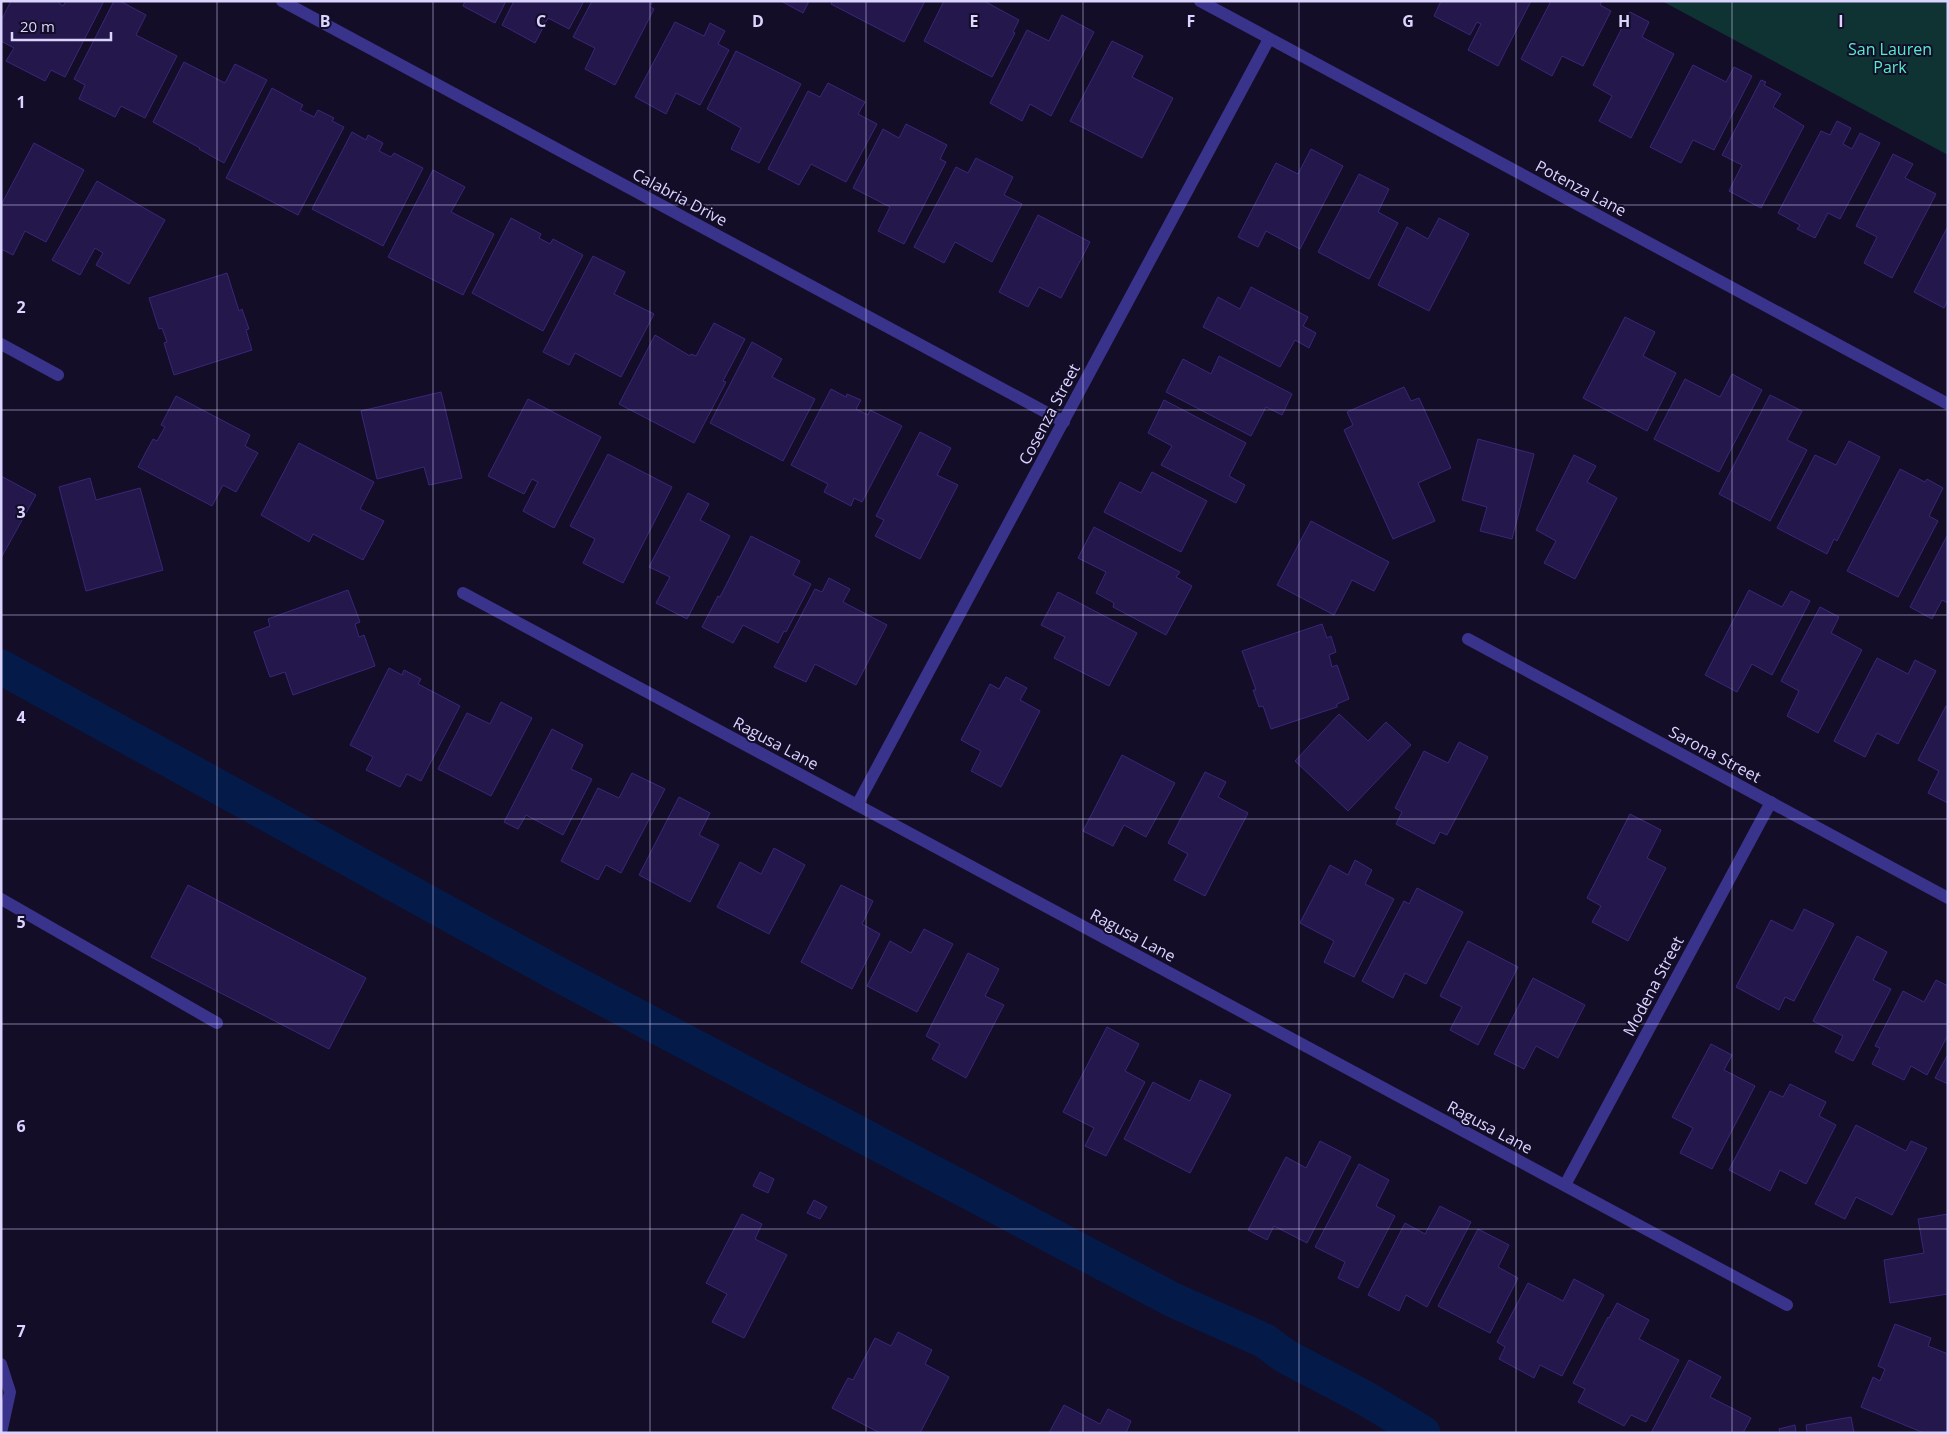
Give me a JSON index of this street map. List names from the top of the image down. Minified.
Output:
{"streets":{"street":["Potenza Lane","Calabria Drive","Cosenza Street","Ragusa Lane","Sarona Street","Modena Street"]},"crossings":[["Potenza Lane","Cosenza Street"],["Calabria Drive","Cosenza Street"],["Cosenza Street","Ragusa Lane"],["Ragusa Lane","Modena Street"],["Sarona Street","Modena Street"]],"parks":["San Lauren Park"],"scale_bar":"20 m","grid":{"columns":["B","C","D","E","F","G","H","I"],"rows":["1","2","3","4","5","6","7"]}}
